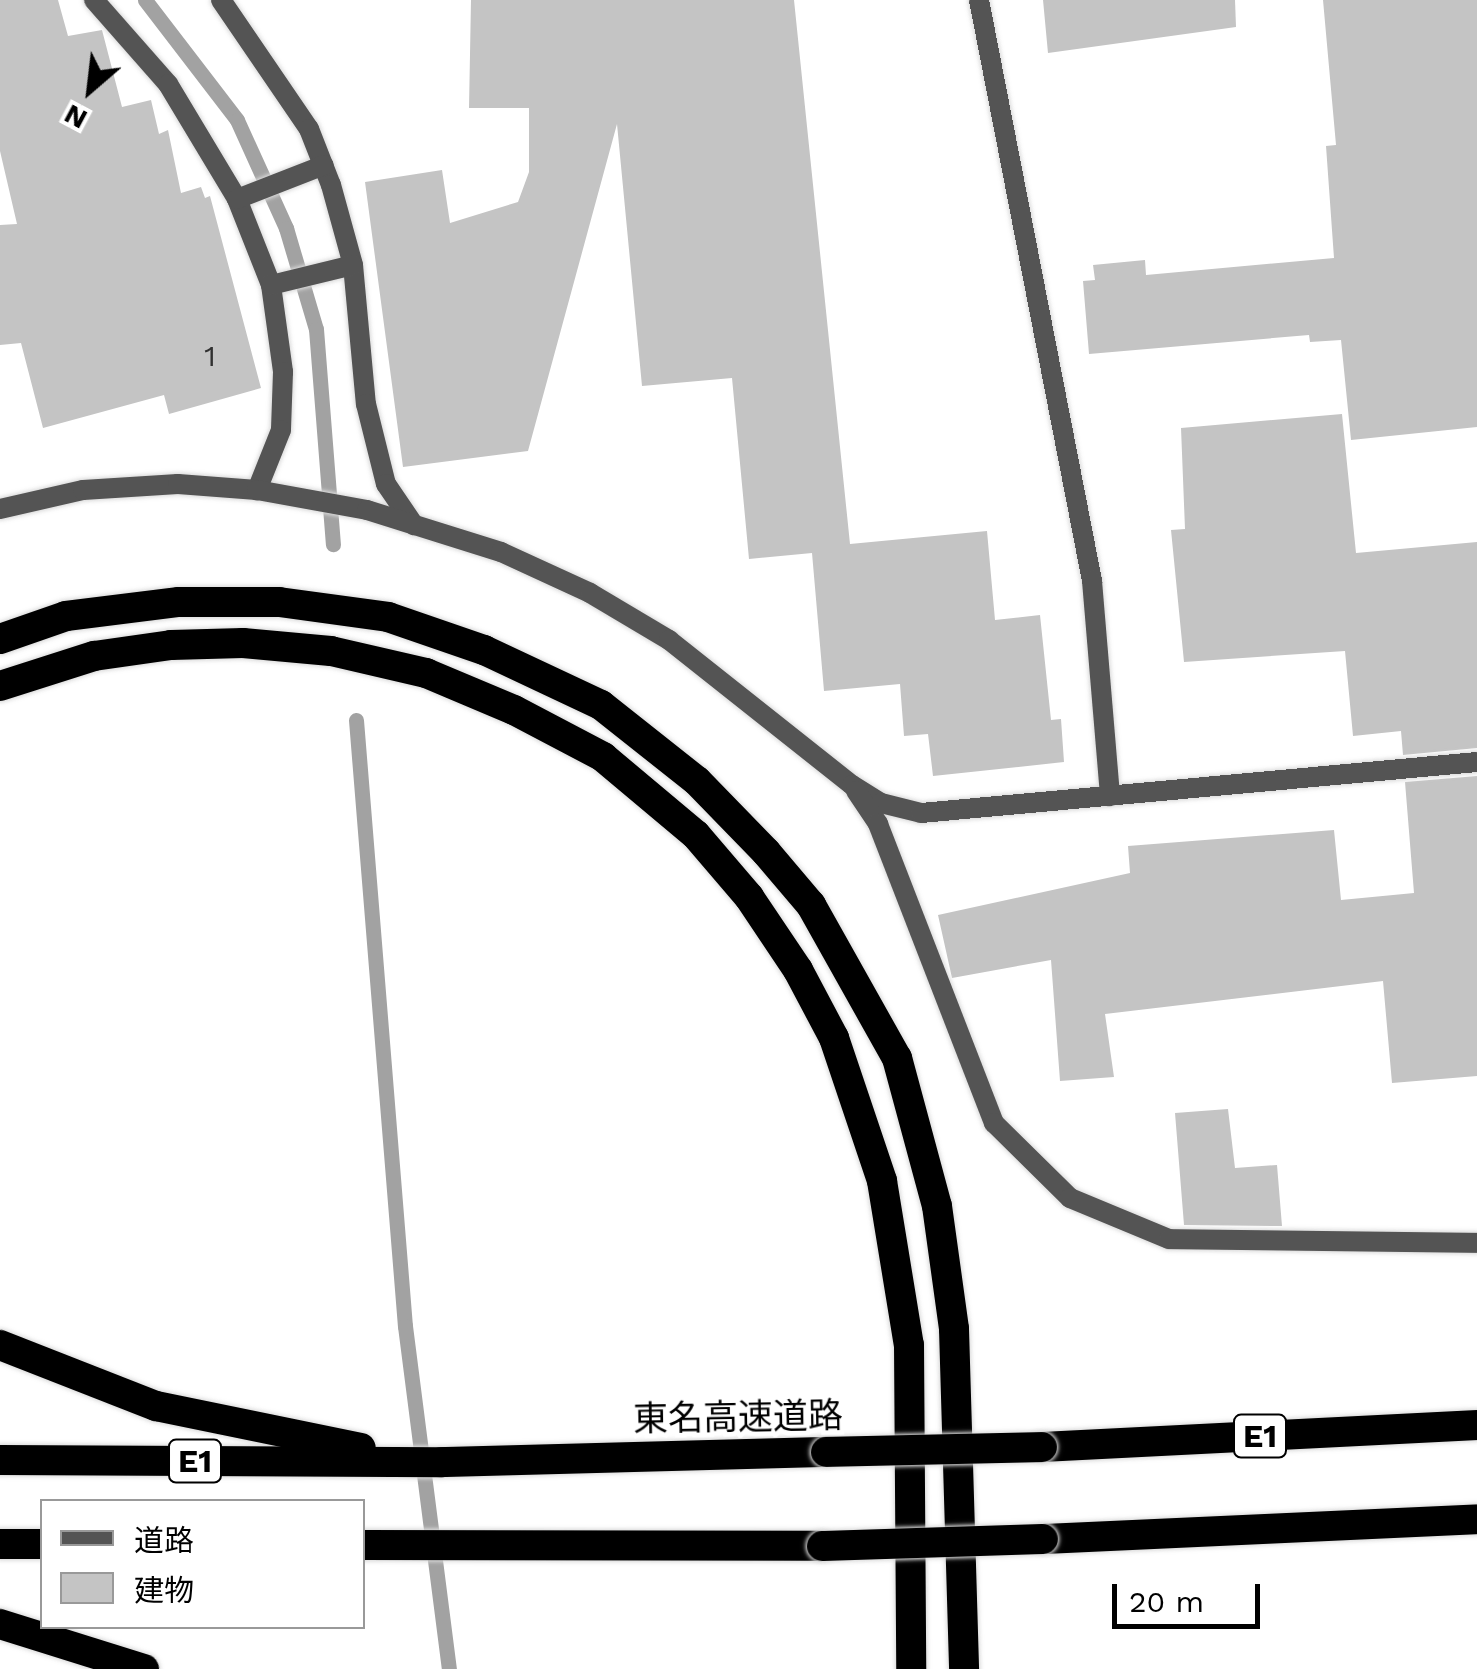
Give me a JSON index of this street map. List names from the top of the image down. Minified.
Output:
{"streets":{"highway":["東名高速道路","E1"]},"crossings":[["東名高速道路","E1"]],"house_numbers":["1"],"legend":["道路","建物"],"scale_bar":"20 m","north":"bottom left"}
